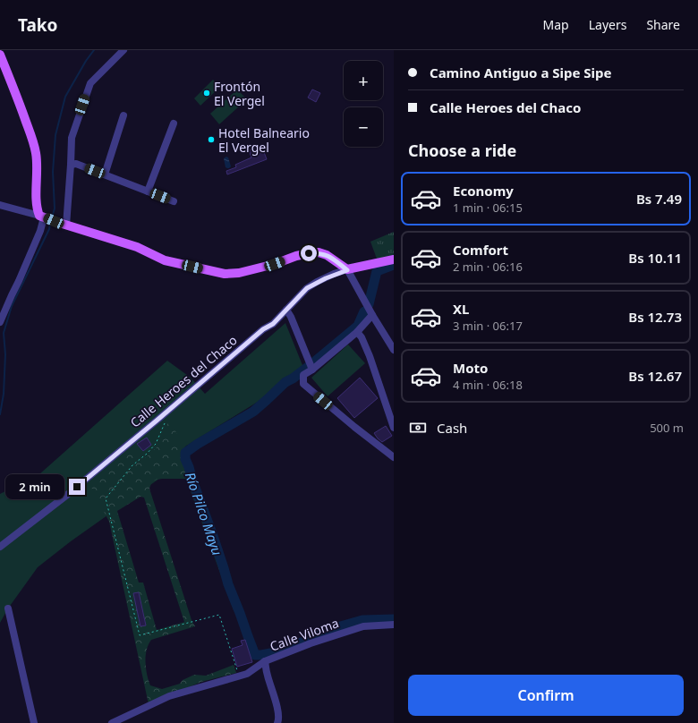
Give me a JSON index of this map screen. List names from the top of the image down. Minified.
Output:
{"streets":{"main road":["Calle Heroes del Chaco"],"street":["Calle Viloma"]},"water":["Río Pilco Mayu"],"places":["Frontón El Vergel","Hotel Balneario El Vergel"],"page":{"header":"Tako","nav":["Map","Layers","Share"],"banner":["Camino Antiguo a Sipe Sipe","Calle Heroes del Chaco"],"map_buttons":["+","−"],"heading":"Choose a ride","list":[{"name":"Economy","note":"1 min · 06:15","value":"Bs 7.49"},{"name":"Comfort","note":"2 min · 06:16","value":"Bs 10.11"},{"name":"XL","note":"3 min · 06:17","value":"Bs 12.73"},{"name":"Moto","note":"4 min · 06:18","value":"Bs 12.67"}],"pay":["Cash","500 m"],"bubble":"2 min","buttons":"Confirm"}}
